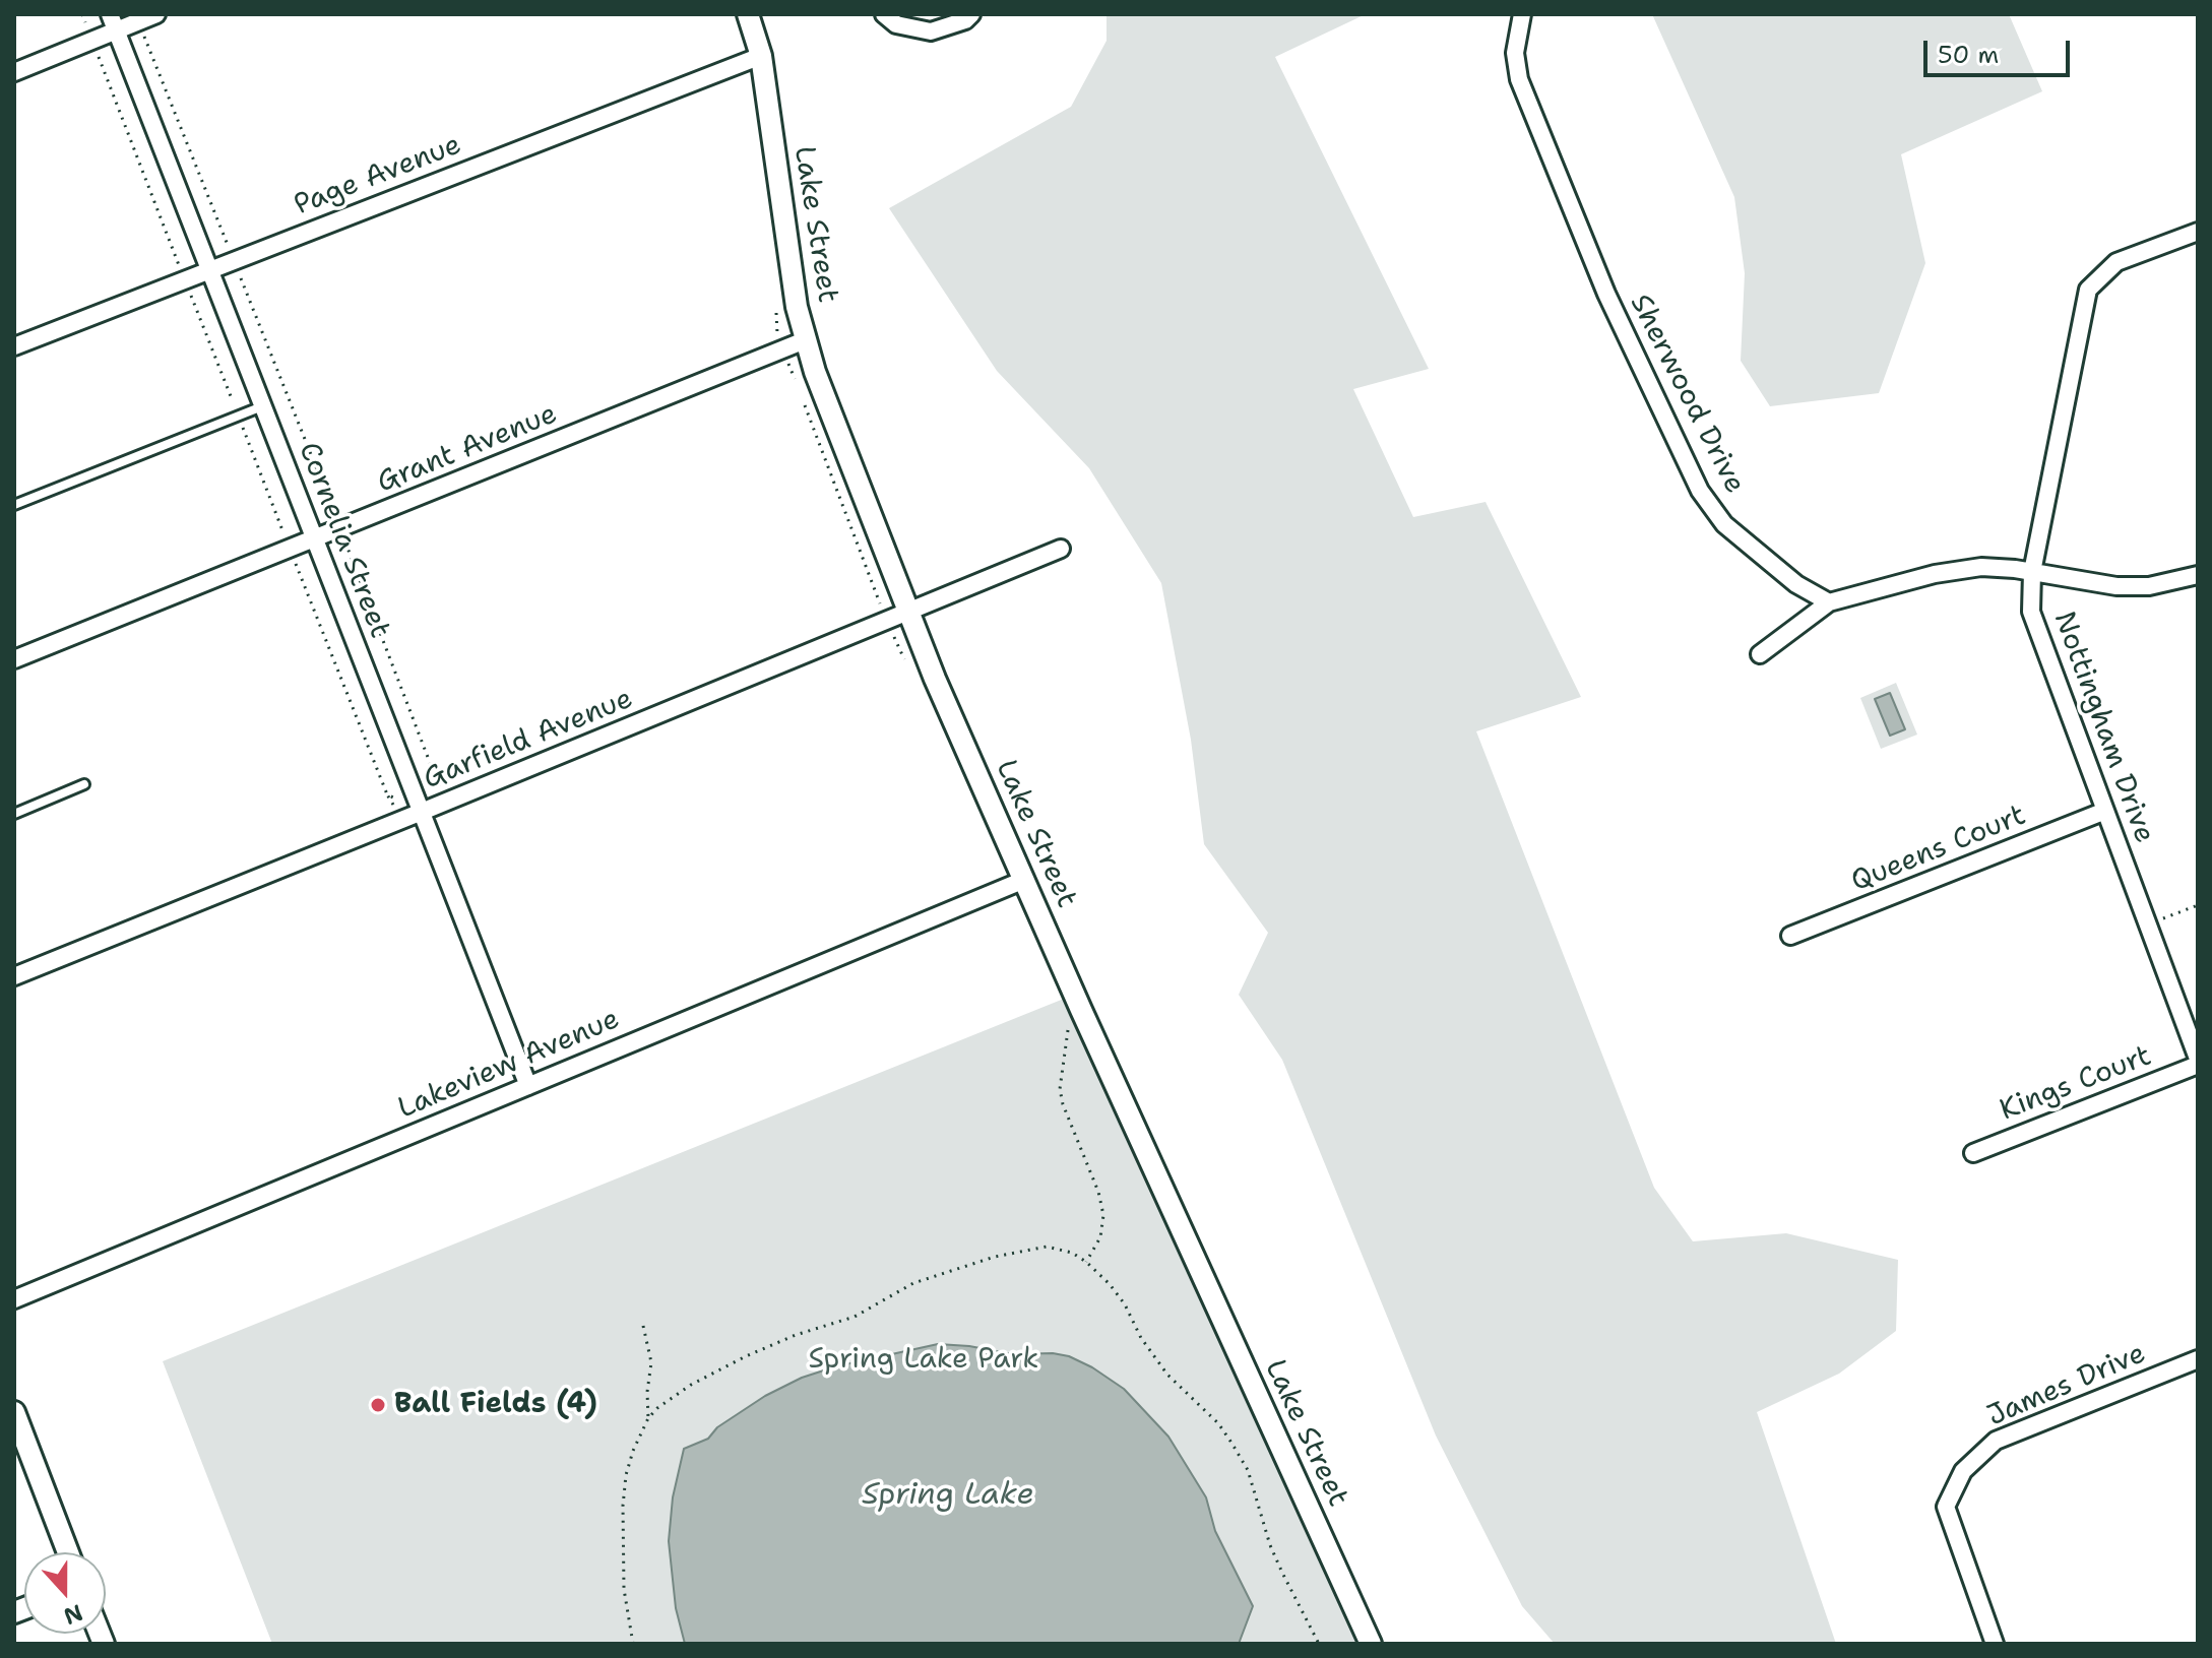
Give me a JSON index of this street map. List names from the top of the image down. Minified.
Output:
{"streets":{"street":["Page Avenue","Lake Street","Sherwood Drive","Grant Avenue","Cornelia Street","Nottingham Drive","Garfield Avenue","Queens Court","Lakeview Avenue","Kings Court","James Drive"]},"crossings":[["Page Avenue","Lake Street"],["Page Avenue","Cornelia Street"],["Lake Street","Grant Avenue"],["Lake Street","Garfield Avenue"],["Lake Street","Lakeview Avenue"],["Grant Avenue","Cornelia Street"],["Cornelia Street","Garfield Avenue"],["Cornelia Street","Lakeview Avenue"],["Nottingham Drive","Queens Court"],["Nottingham Drive","Kings Court"]],"water":["Spring Lake"],"parks":["Spring Lake Park"],"places":["Ball Fields (4)"],"scale_bar":"50 m","north":"bottom"}
